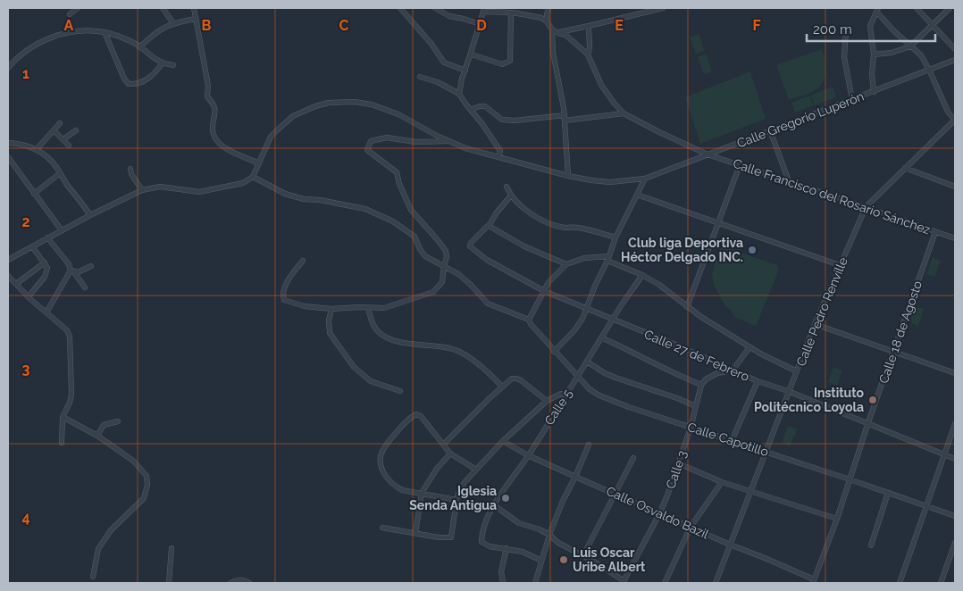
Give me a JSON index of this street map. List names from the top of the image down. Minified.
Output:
{"streets":{"street":["Calle Gregorio Luperón","Calle Francisco del Rosario Sánchez","Calle Pedro Renville","Calle 18 de Agosto","Calle 27 de Febrero","Calle 5","Calle Capotillo","Calle 3","Calle Osvaldo Bazil"]},"crossings":[["Calle Gregorio Luperón","Calle Francisco del Rosario Sánchez"],["Calle Francisco del Rosario Sánchez","Calle Pedro Renville"],["Calle Francisco del Rosario Sánchez","Calle 18 de Agosto"],["Calle Pedro Renville","Calle 27 de Febrero"],["Calle Pedro Renville","Calle Capotillo"],["Calle Pedro Renville","Calle Osvaldo Bazil"],["Calle 18 de Agosto","Calle 27 de Febrero"],["Calle 18 de Agosto","Calle Capotillo"],["Calle 18 de Agosto","Calle Osvaldo Bazil"],["Calle 27 de Febrero","Calle 5"],["Calle 5","Calle Capotillo"],["Calle 5","Calle Osvaldo Bazil"],["Calle Capotillo","Calle 3"],["Calle 3","Calle Osvaldo Bazil"]],"places":["Club liga Deportiva Héctor Delgado INC.","Instituto Politécnico Loyola","Iglesia Senda Antigua","Luis Oscar Uribe Albert"],"scale_bar":"200 m","grid":{"columns":["A","B","C","D","E","F"],"rows":["1","2","3","4"]}}
